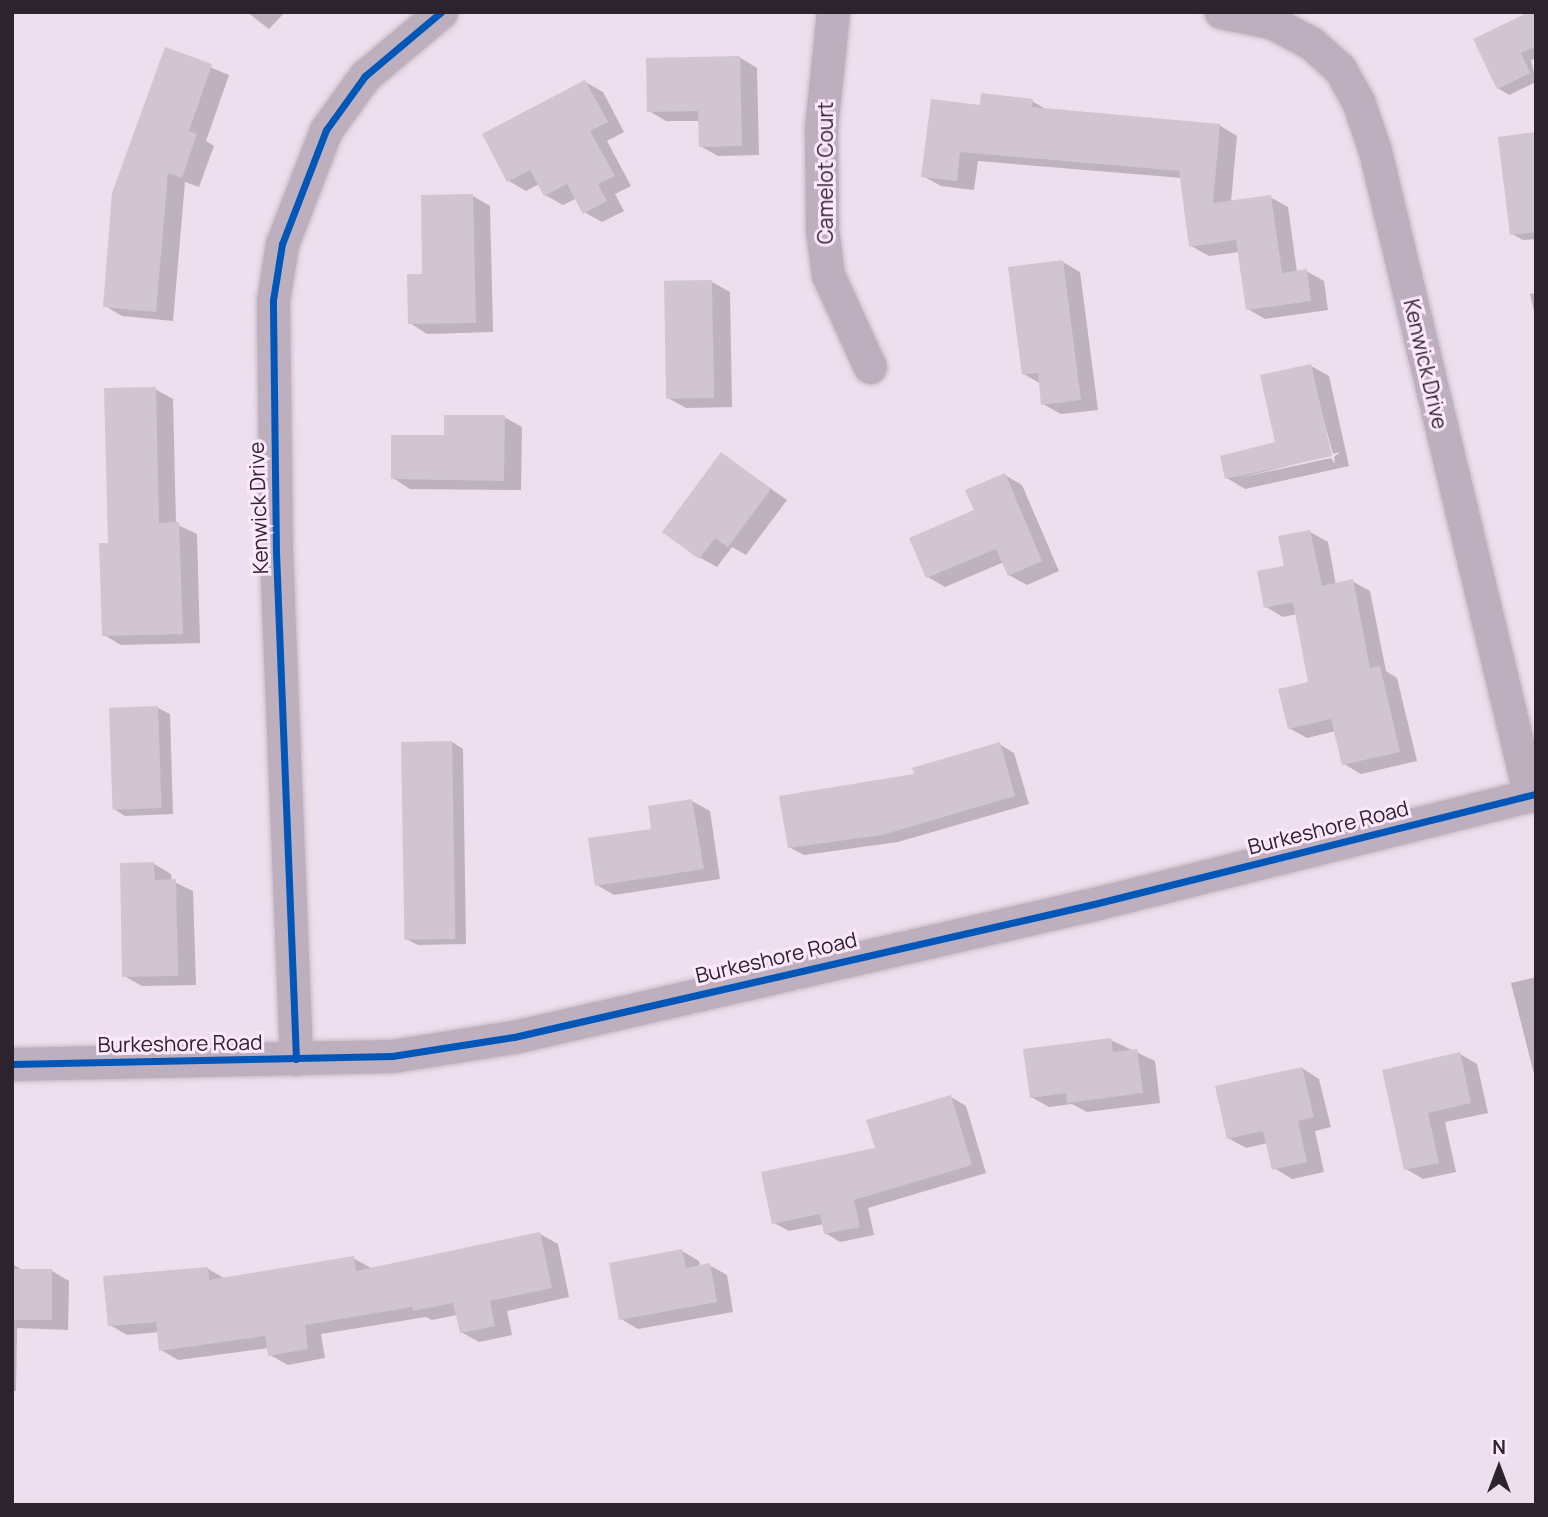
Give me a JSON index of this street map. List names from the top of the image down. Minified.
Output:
{"streets":{"street":["Camelot Court","Kenwick Drive","Burkeshore Road"]},"crossings":[["Kenwick Drive","Burkeshore Road"]],"north":"top"}
